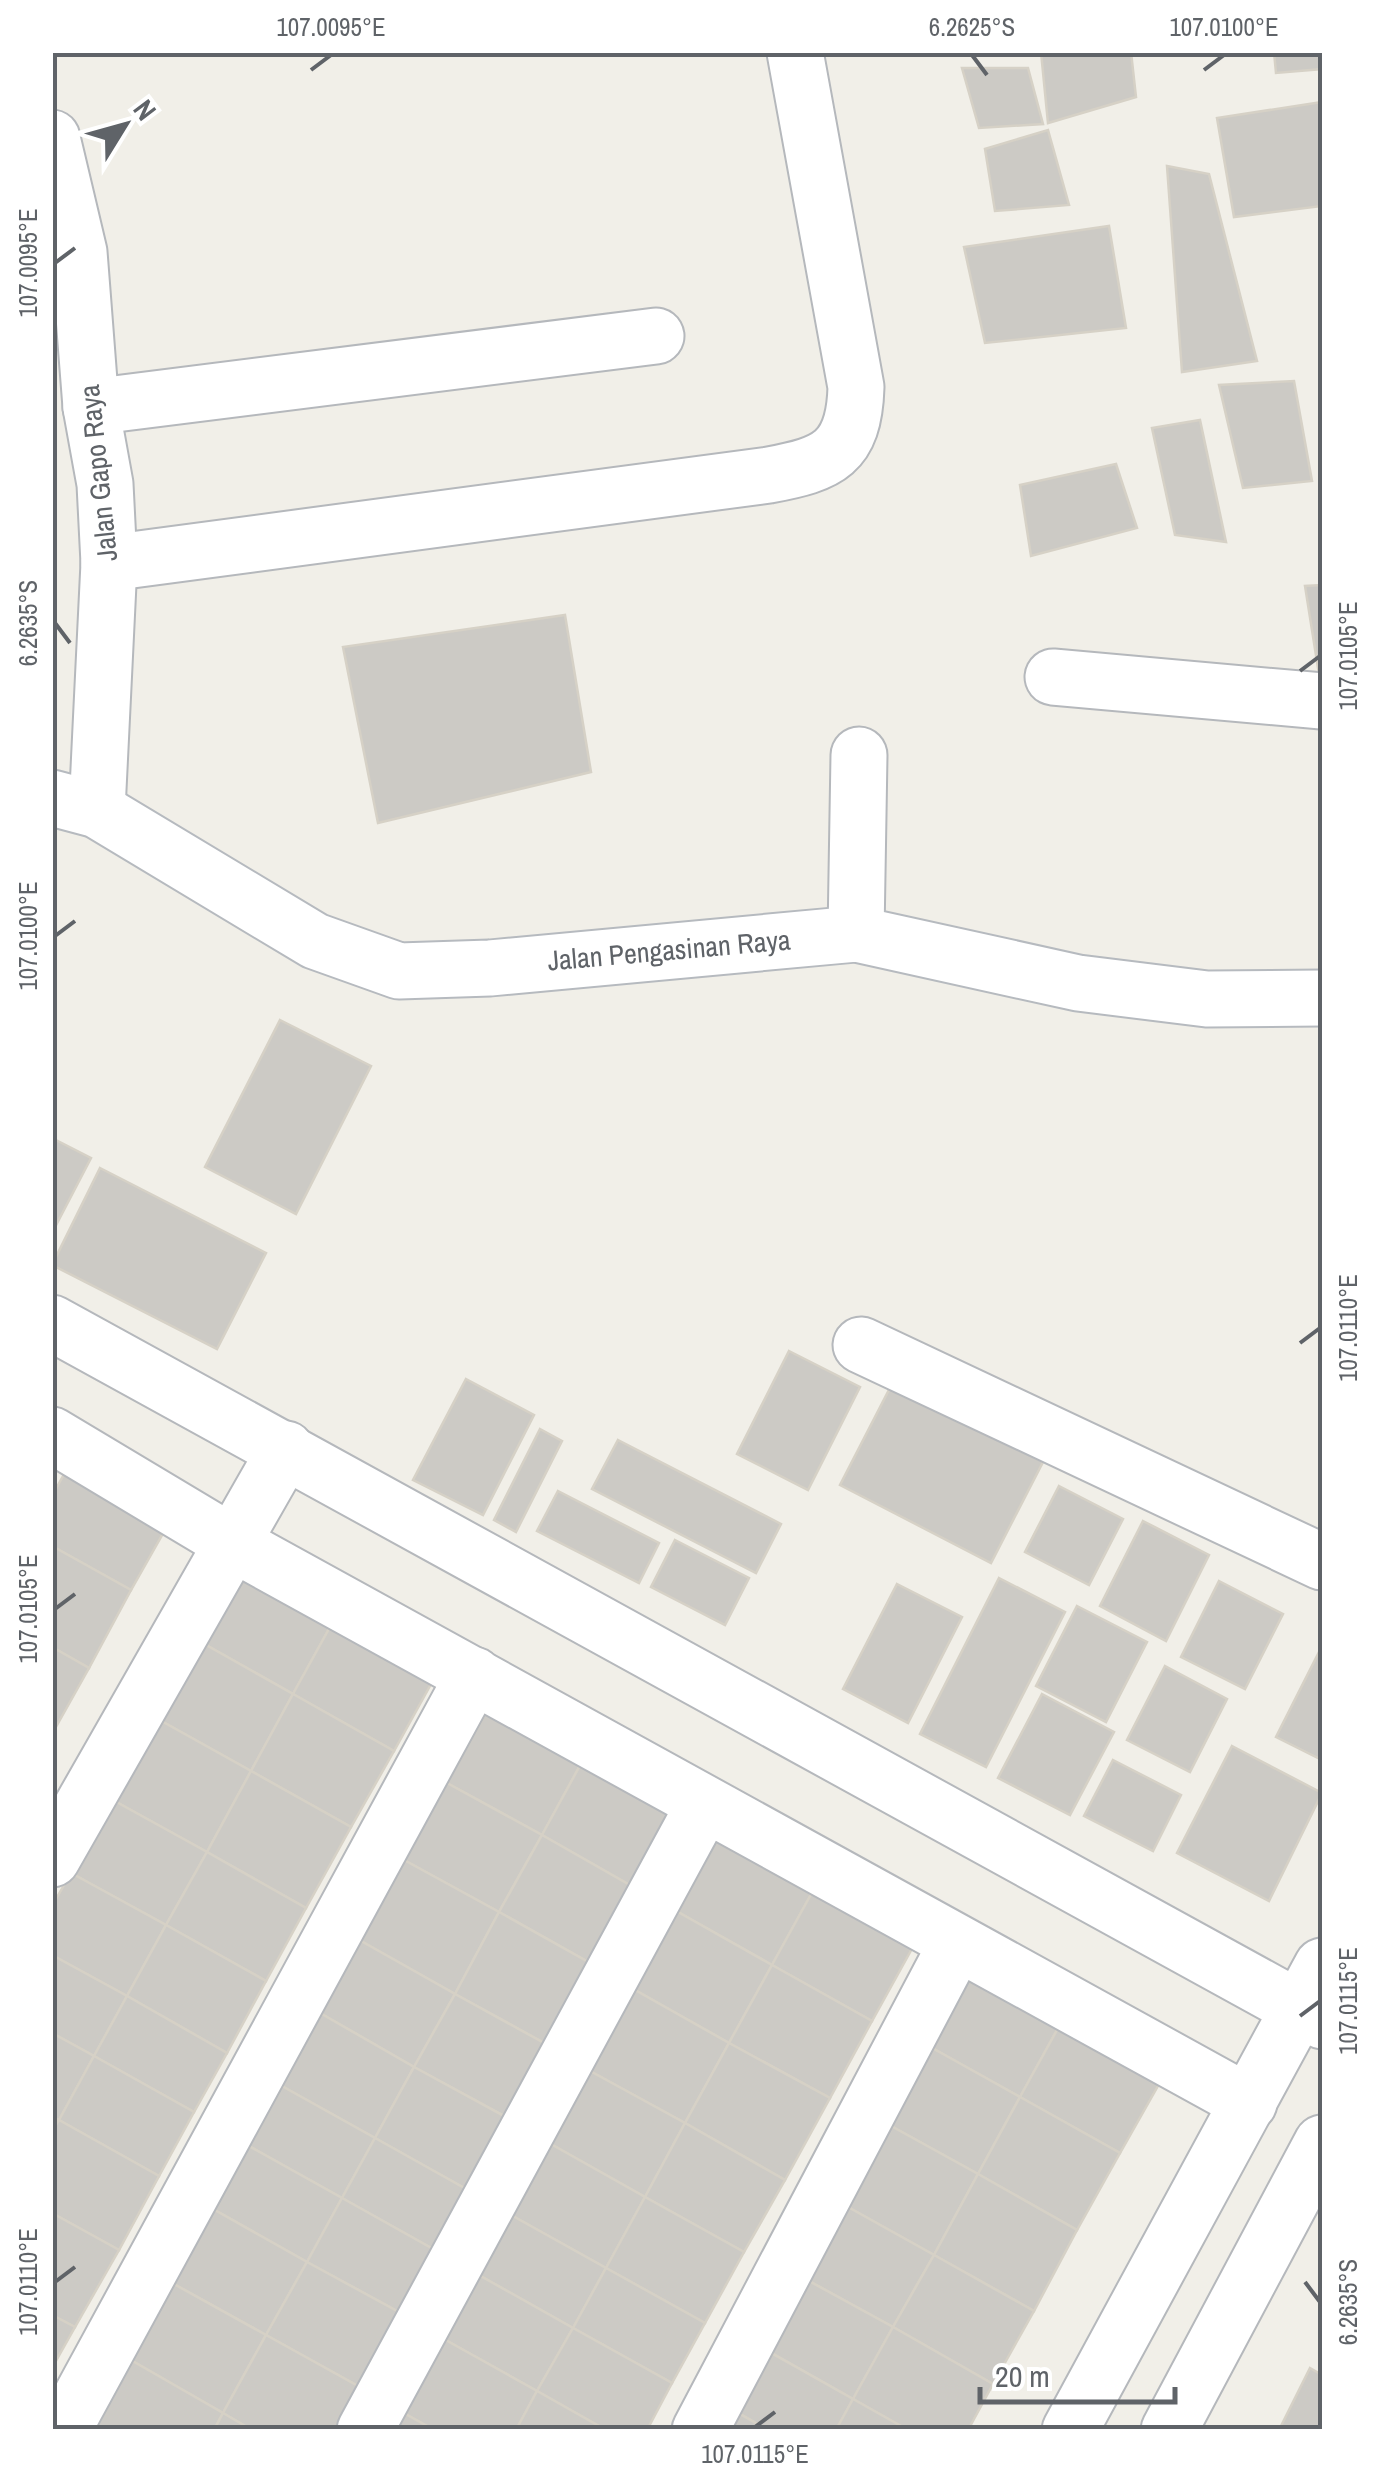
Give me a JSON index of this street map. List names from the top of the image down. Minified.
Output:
{"streets":{"street":["Jalan Gapo Raya","Jalan Pengasinan Raya"]},"crossings":[["Jalan Gapo Raya","Jalan Pengasinan Raya"]],"scale_bar":"20 m","north":"top right","coordinates":["107.0095°E","6.2625°S","107.0100°E","6.2635°S","107.0105°E","107.0110°E","107.0115°E"]}
